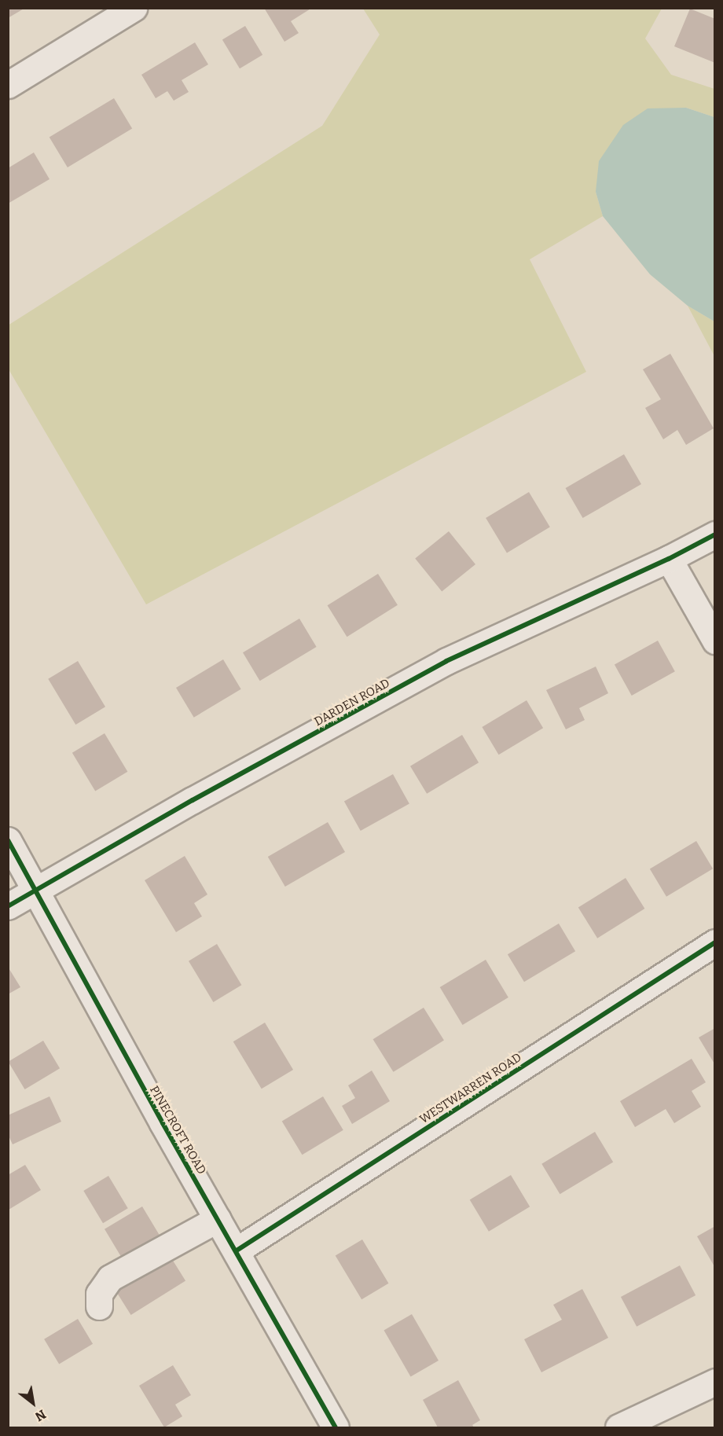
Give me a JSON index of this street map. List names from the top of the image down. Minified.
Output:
{"streets":{"street":["DARDEN ROAD","WESTWARREN ROAD","PINECROFT ROAD"]},"crossings":[["DARDEN ROAD","PINECROFT ROAD"],["WESTWARREN ROAD","PINECROFT ROAD"]],"north":"bottom right"}
